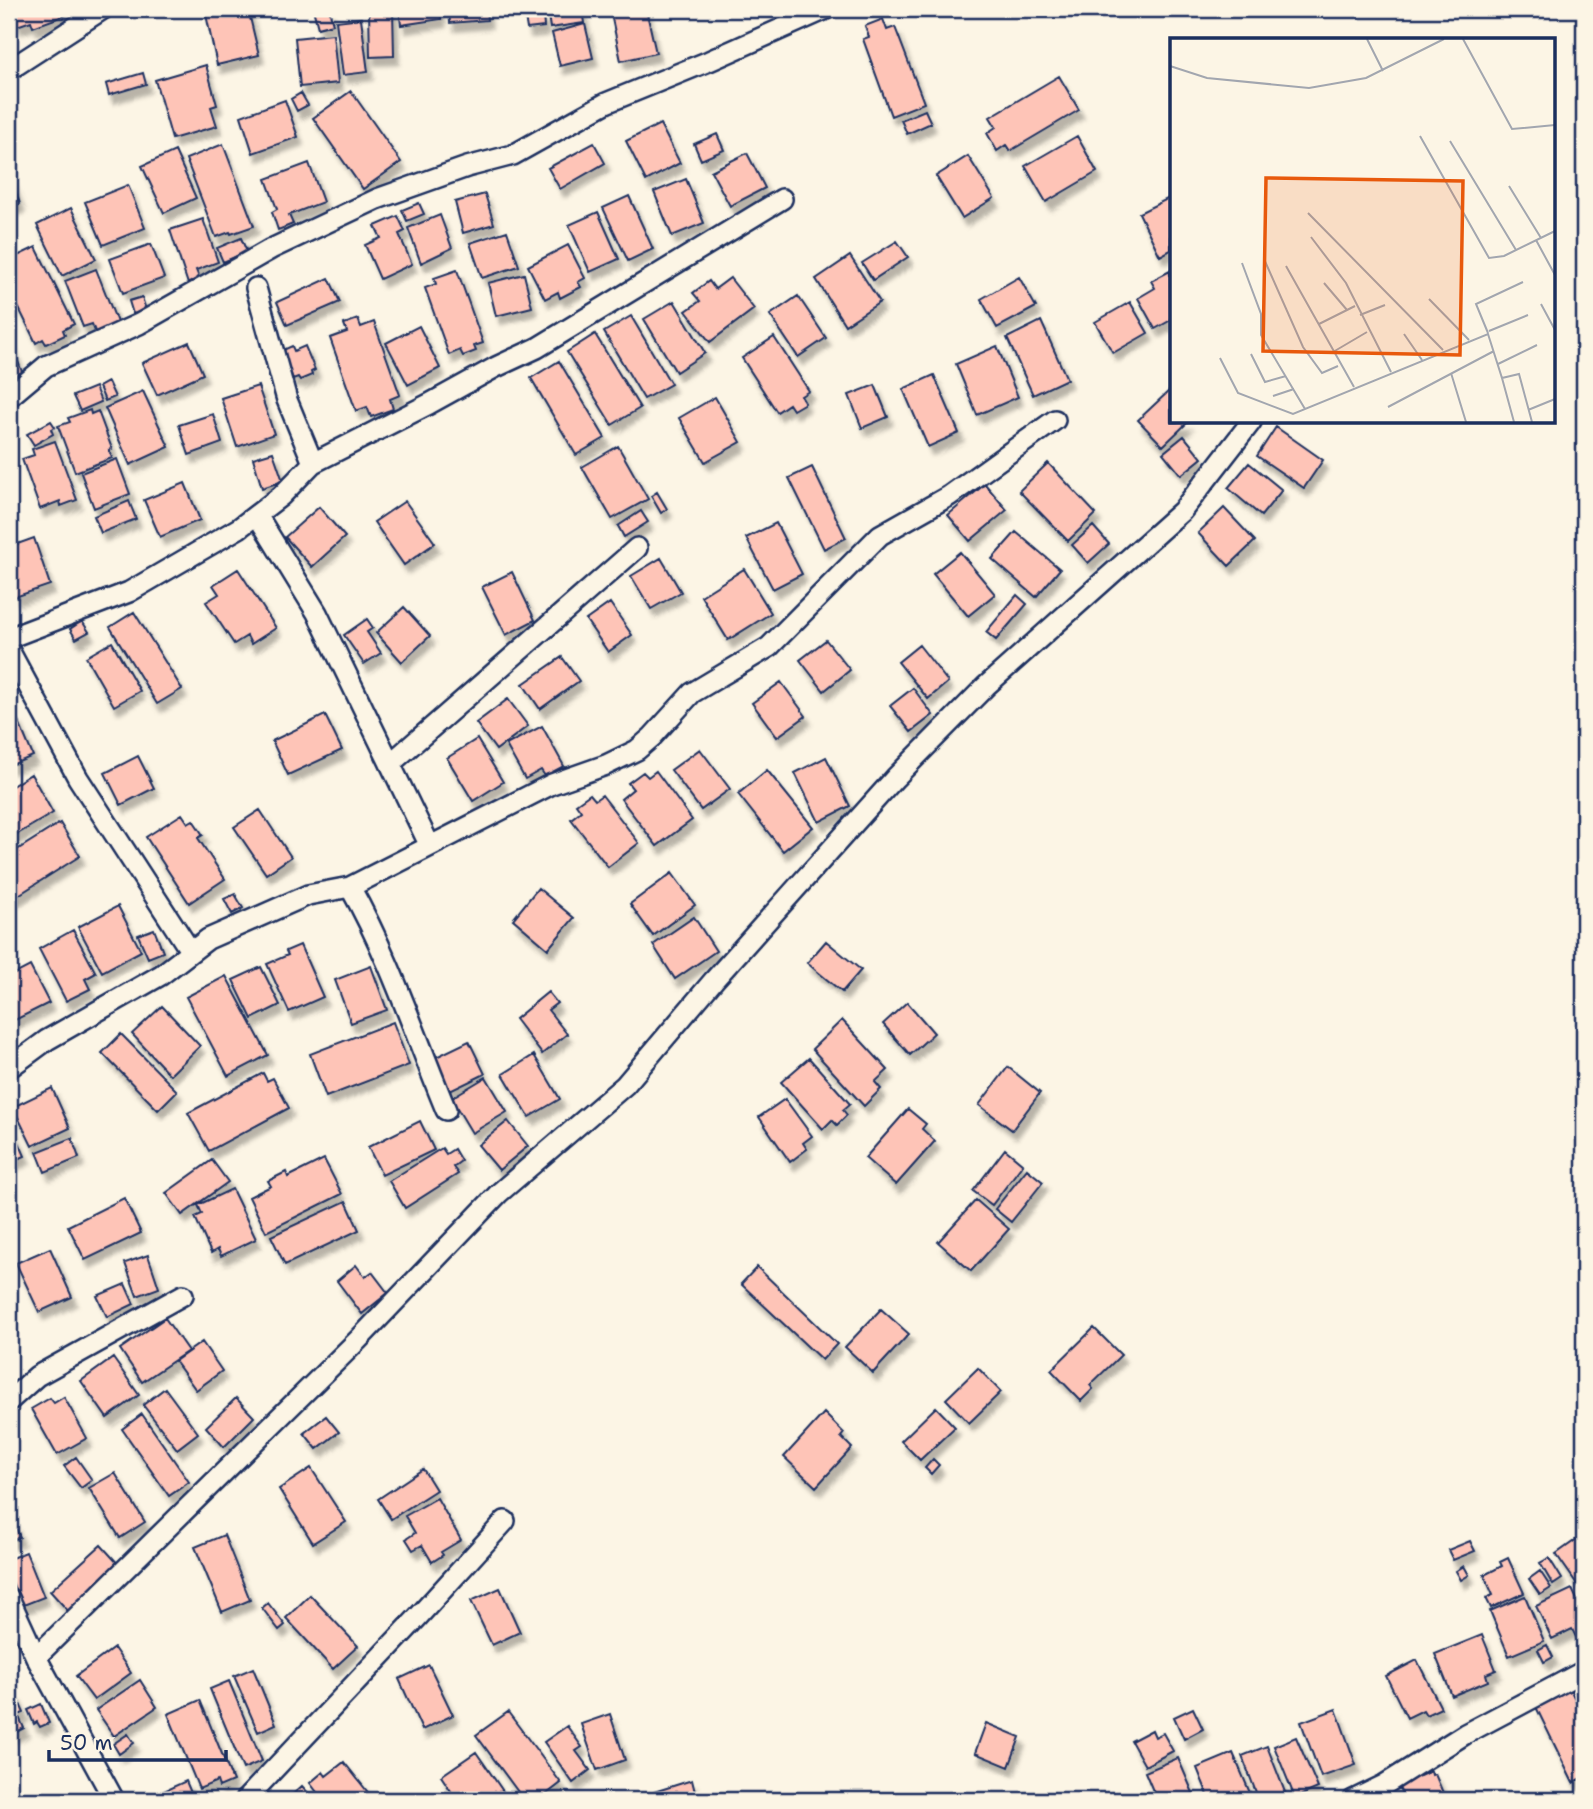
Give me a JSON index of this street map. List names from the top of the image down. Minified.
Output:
{"scale_bar":"50 m"}
